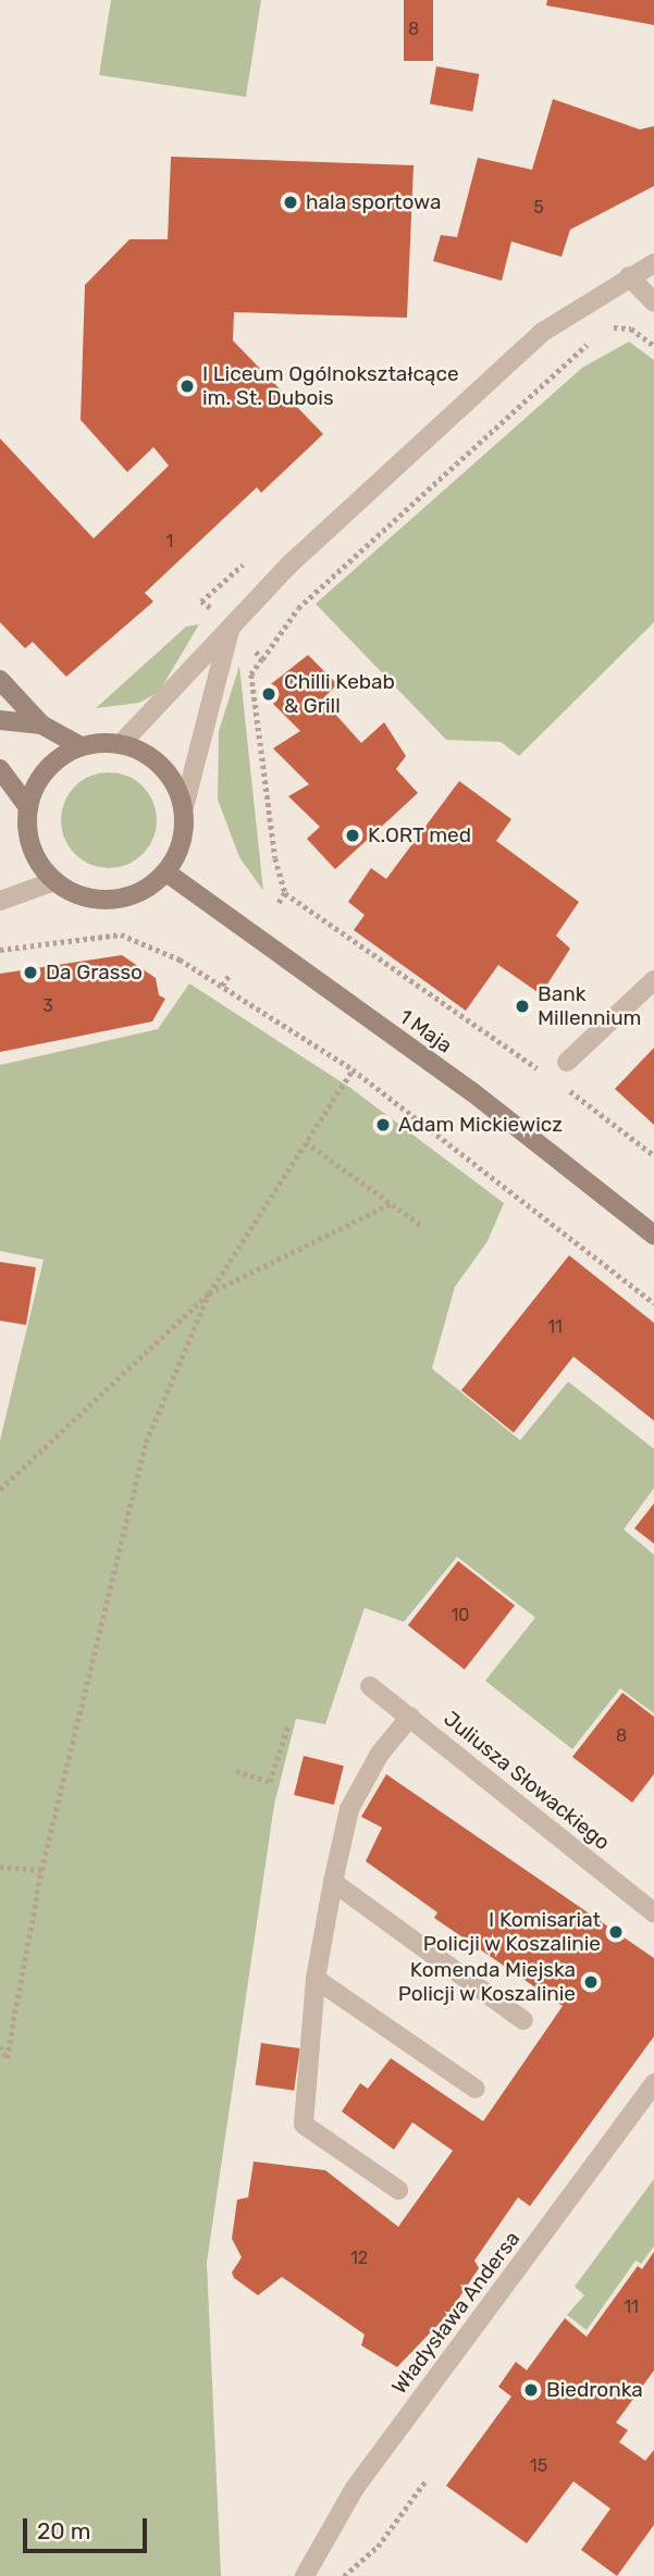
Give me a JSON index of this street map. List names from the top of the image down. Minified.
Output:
{"streets":{"street":["1 Maja","Juliusza Słowackiego","Władysława Andersa"]},"places":["hala sportowa","I Liceum Ogólnokształcące im. St. Dubois","Chilli Kebab & Grill","K.ORT med","Da Grasso","Bank Millennium","Adam Mickiewicz","I Komisariat Policji w Koszalinie","Komenda Miejska Policji w Koszalinie","Biedronka"],"house_numbers":["8","5","1","3","11","10","8","12","11","15"],"scale_bar":"20 m"}
